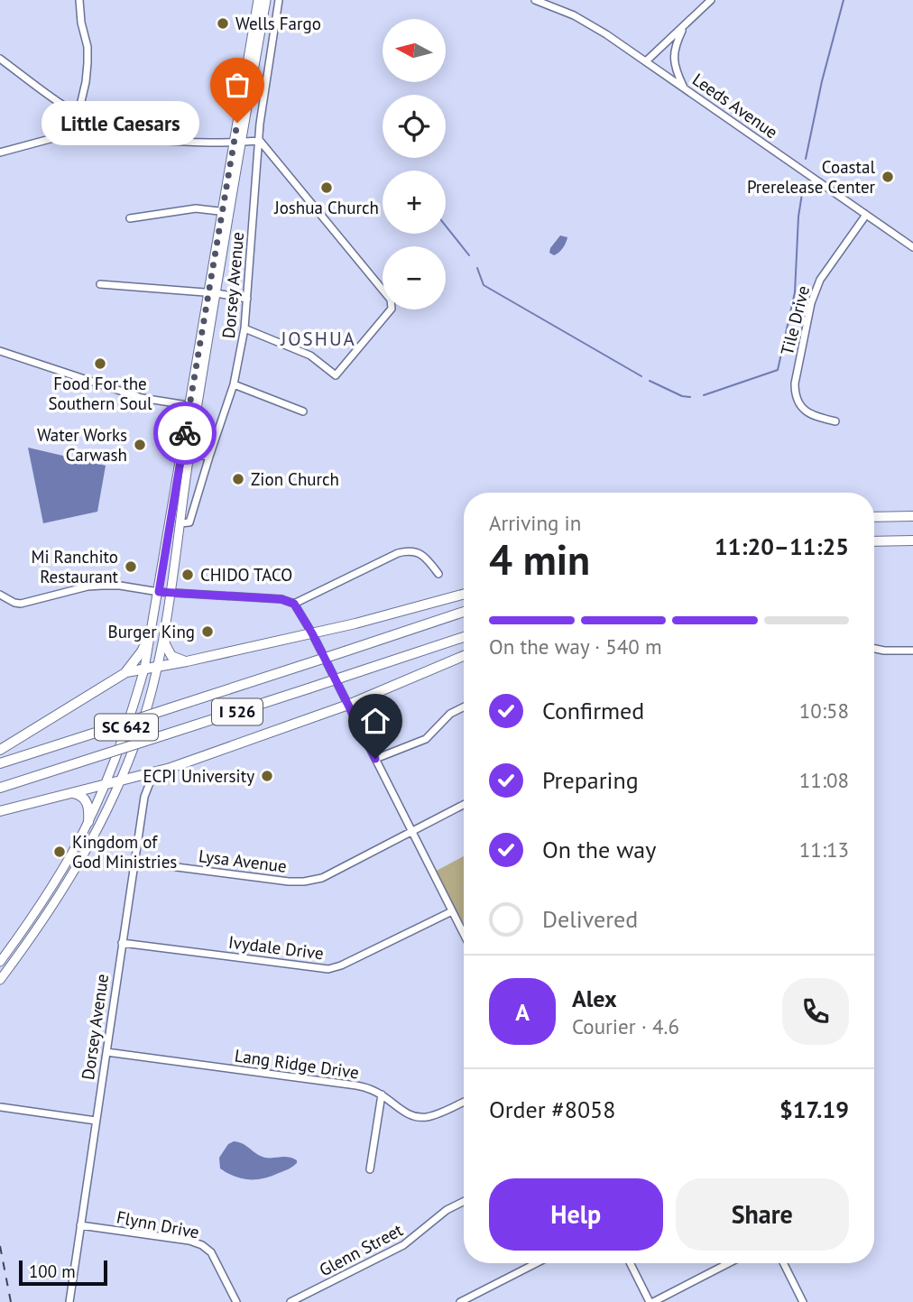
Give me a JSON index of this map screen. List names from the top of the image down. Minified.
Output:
{"streets":{"highway":["I 526"],"main road":["SC 642"],"street":["Leeds Avenue","Dorsey Avenue","Tile Drive","Lysa Avenue","Ivydale Drive","Lang Ridge Drive","Flynn Drive","Glenn Street"]},"crossings":[["Leeds Avenue","Tile Drive"],["Dorsey Avenue","SC 642"],["Dorsey Avenue","Lysa Avenue"],["Dorsey Avenue","Ivydale Drive"],["Dorsey Avenue","Lang Ridge Drive"],["Dorsey Avenue","Flynn Drive"]],"districts":["JOSHUA"],"places":["Wells Fargo","Little Caesars","Coastal Prerelease Center","Joshua Church","Food For the Southern Soul","Water Works Carwash","Zion Church","Mi Ranchito Restaurant","CHIDO TACO","Burger King","ECPI University","Kingdom of God Ministries"],"scale_bar":"100 m","north":"left","page":{"map_buttons":["+","−"],"bubble":"Little Caesars","heading":["4 min","Arriving in","11:20–11:25"],"panel":["Alex","Courier · 4.6","Order #8058","$17.19"],"bar":"On the way · 540 m","list":[["Confirmed","10:58"],["Preparing","11:08"],["On the way","11:13"],"Delivered"],"round":"A","buttons":["Help","Share"],"scale":"100 m"}}
